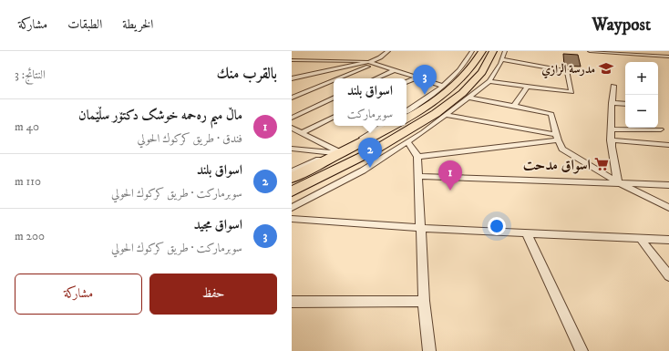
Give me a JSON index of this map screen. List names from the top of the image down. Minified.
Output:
{"places":{"school or university":["مدرسة الرازي"],"supermarket":["اسواق مدحت"]},"page":{"header":"Waypost","nav":["الخريطة","الطبقات","مشاركة"],"heading":["بالقرب منك","النتائج: 3"],"map_buttons":["+","−"],"pins":["3","2","1"],"popup":["اسواق بلند","سوبرماركت"],"list":[{"mark":"1","name":"ماڵ میم رەحمە خوشک دکتۆر سڵێمان","note":"فندق · طريق كركوك الحولي","value":"40 m"},{"mark":"2","name":"اسواق بلند","note":"سوبرماركت · طريق كركوك الحولي","value":"110 m"},{"mark":"3","name":"اسواق مجيد","note":"سوبرماركت · طريق كركوك الحولي","value":"200 m"}],"buttons":["حفظ","مشاركة"]}}
